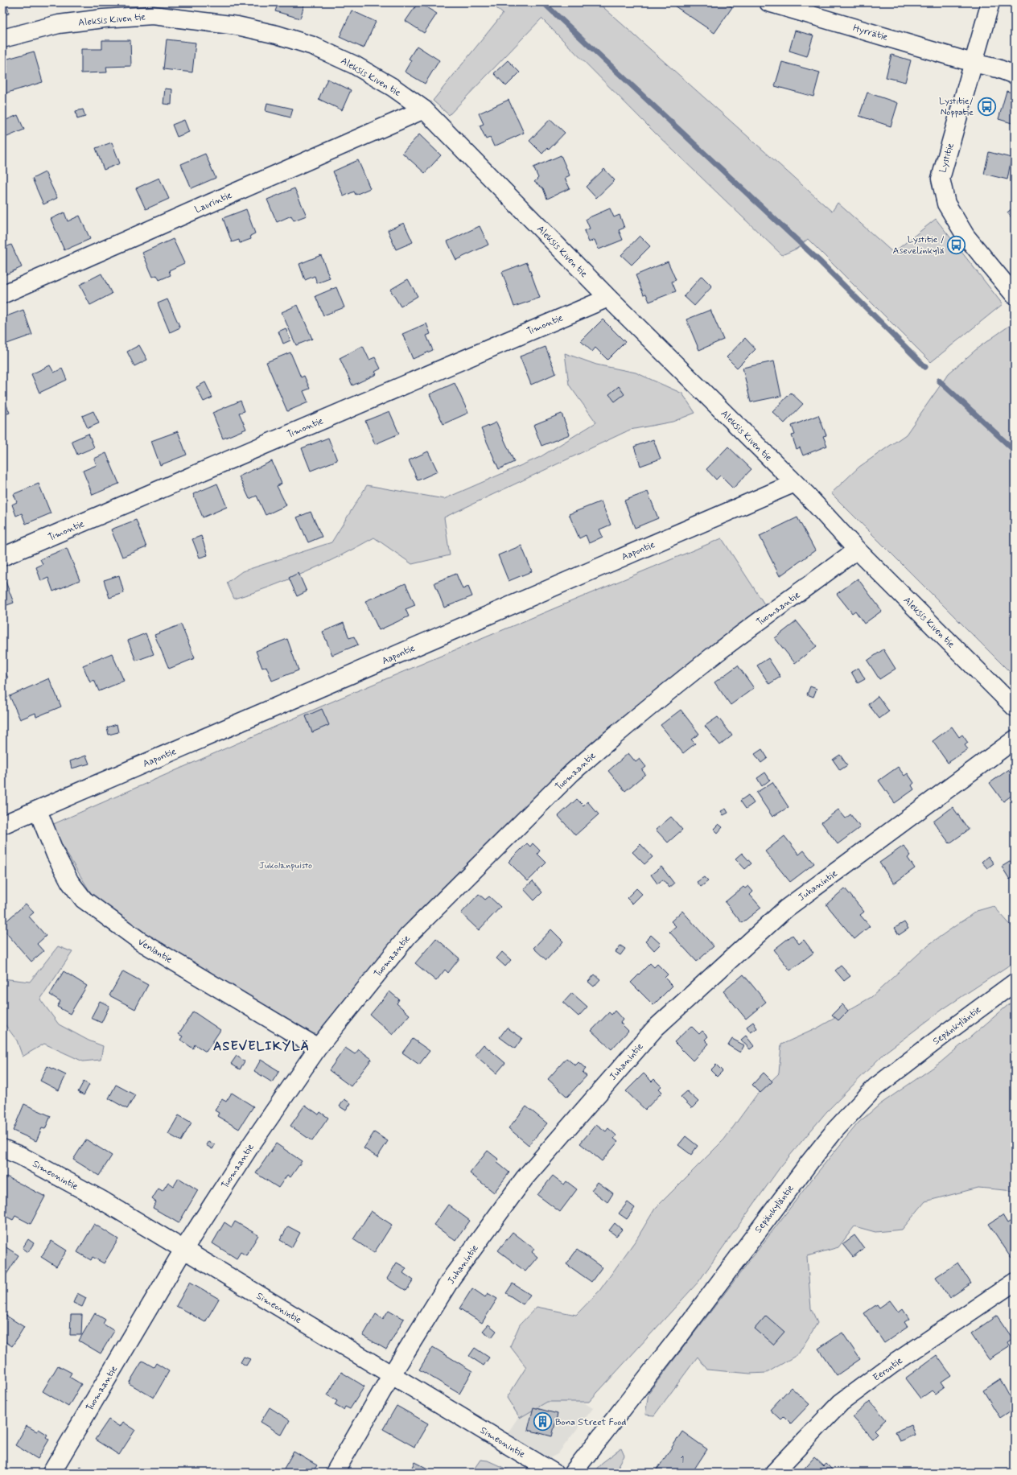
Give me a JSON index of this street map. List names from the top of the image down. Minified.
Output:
{"streets":{"street":["Aleksis Kiven tie","Hyrrätie","Lystitie","Laurintie","Timontie","Aapontie","Tuomaantie","Juhanintie","Venlantie","Sepänkyläntie","Simeonintie","Eerontie"]},"crossings":[["Aleksis Kiven tie","Laurintie"],["Aleksis Kiven tie","Timontie"],["Aleksis Kiven tie","Aapontie"],["Aleksis Kiven tie","Tuomaantie"],["Hyrrätie","Lystitie"],["Aapontie","Venlantie"],["Tuomaantie","Venlantie"],["Tuomaantie","Simeonintie"],["Juhanintie","Simeonintie"]],"districts":["ASEVELIKYLÄ"],"parks":["Jukolanpuisto"],"places":{"bus stop":["Lystitie/ Noppatie","Lystitie / Asevelinkylä"],"building":["Bona Street Food"]},"house_numbers":["1"]}
